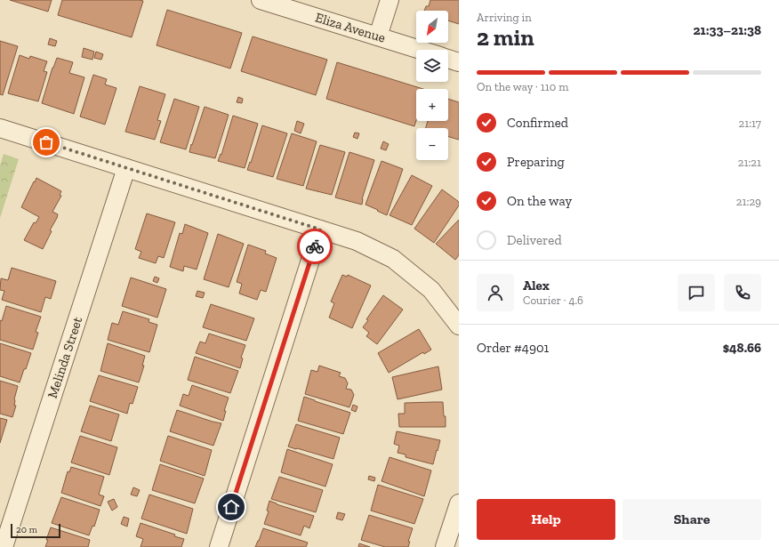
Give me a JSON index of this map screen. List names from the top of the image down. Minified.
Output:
{"streets":{"street":["Eliza Avenue","Melinda Street"]},"scale_bar":"20 m","north":"bottom left","page":{"heading":["2 min","Arriving in","21:33–21:38"],"panel":["Alex","Courier · 4.6","Order #4901","$48.66"],"map_buttons":["+","−"],"bar":"On the way · 110 m","list":[["Confirmed","21:17"],["Preparing","21:21"],["On the way","21:29"],"Delivered"],"buttons":["Help","Share"],"scale":"20 m"}}
